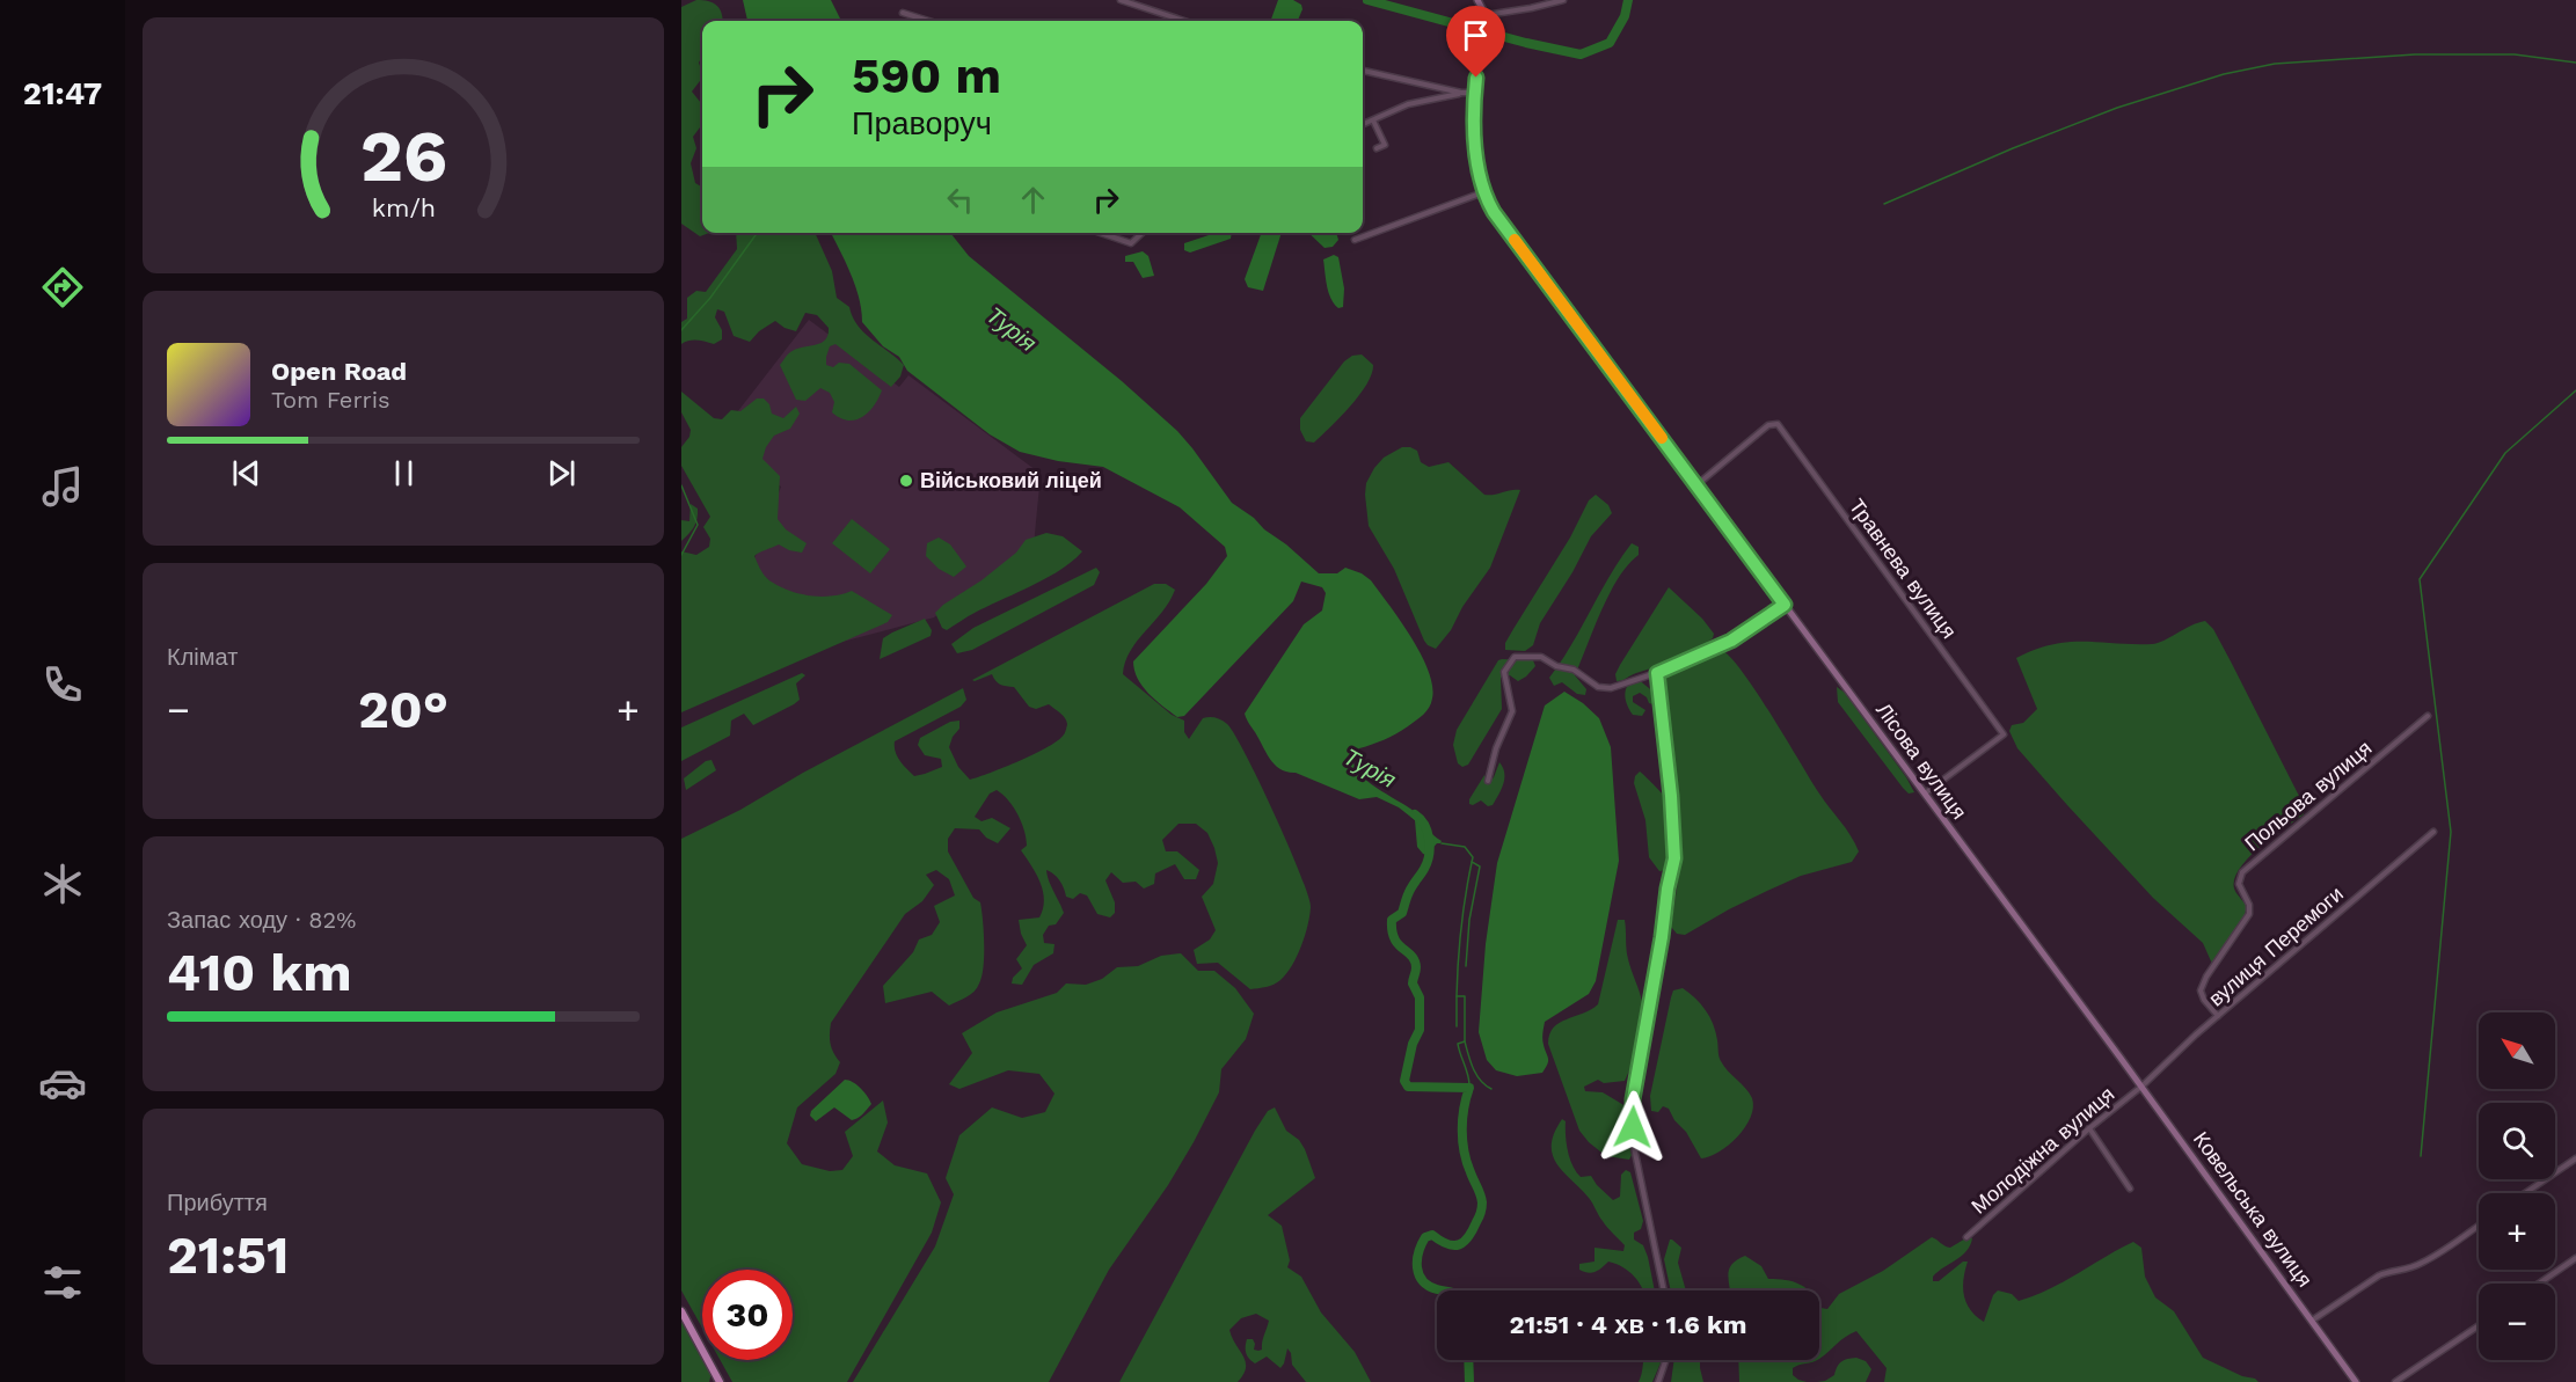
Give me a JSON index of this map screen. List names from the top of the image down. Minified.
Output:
{"streets":{"street":["Травнева вулиця","Лісова вулиця","Польова вулиця","вулиця Перемоги","Молодіжна вулиця","Ковельська вулиця"]},"crossings":[["Травнева вулиця","Лісова вулиця"],["Лісова вулиця","Ковельська вулиця"],["Польова вулиця","вулиця Перемоги"],["вулиця Перемоги","Молодіжна вулиця"],["вулиця Перемоги","Ковельська вулиця"],["Молодіжна вулиця","Ковельська вулиця"]],"water":["Турія"],"places":["Військовий ліцей"],"north":"top left","page":{"tabs":"21:47","turn":["590 m","Праворуч"],"song":["Open Road","Tom Ferris"],"tile":["Клімат",["Запас ходу · 82%","410 km"],["Прибуття","21:51"]],"heat":["−","20°","+"],"map_buttons":["+","−"],"limit":"30","trip":"21:51 · 4 хв · 1.6 km","gauge":["26","km/h"]}}
